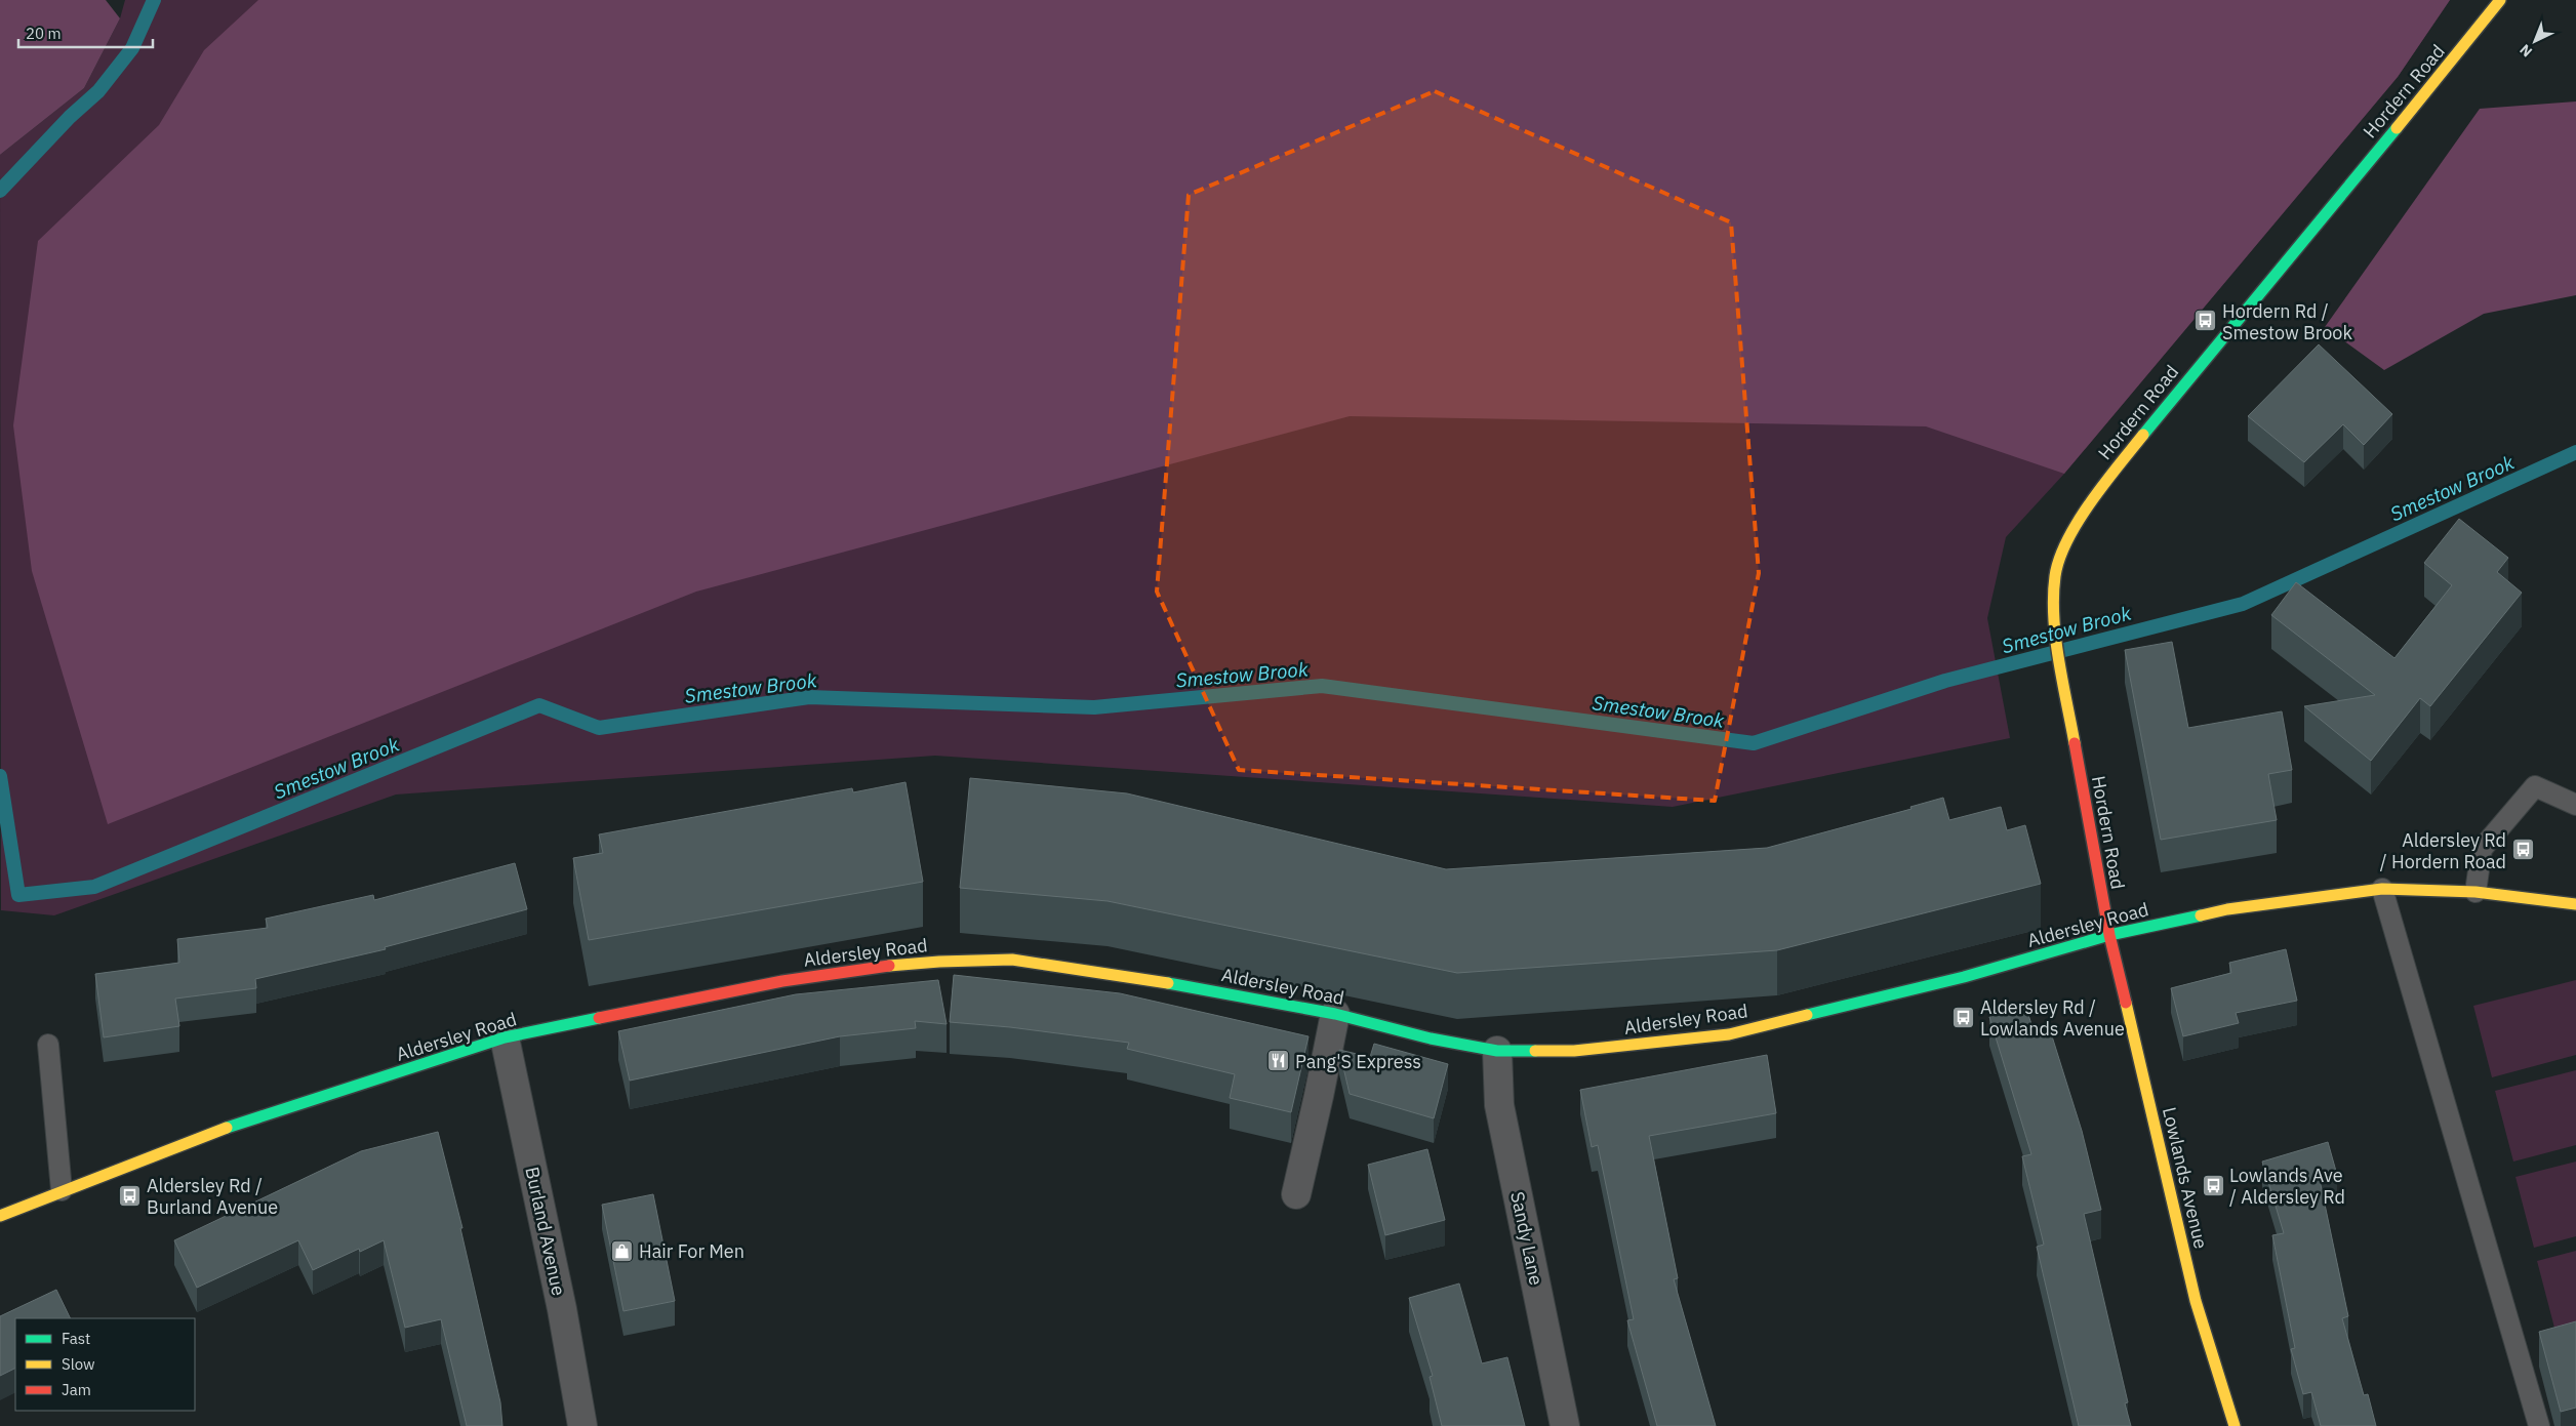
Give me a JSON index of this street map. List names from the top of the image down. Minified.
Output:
{"streets":{"street":["Hordern Road","Aldersley Road","Lowlands Avenue","Burland Avenue","Sandy Lane"]},"crossings":[["Hordern Road","Aldersley Road"],["Hordern Road","Lowlands Avenue"],["Aldersley Road","Lowlands Avenue"],["Aldersley Road","Burland Avenue"],["Aldersley Road","Sandy Lane"]],"water":["Smestow Brook"],"places":{"bus stop":["Hordern Rd / Smestow Brook","Aldersley Rd / Hordern Road","Aldersley Rd / Lowlands Avenue","Lowlands Ave / Aldersley Rd","Aldersley Rd / Burland Avenue"],"restaurant":["Pang'S Express"],"shop":["Hair For Men"]},"legend":["Fast","Slow","Jam"],"scale_bar":"20 m","north":"bottom left"}
